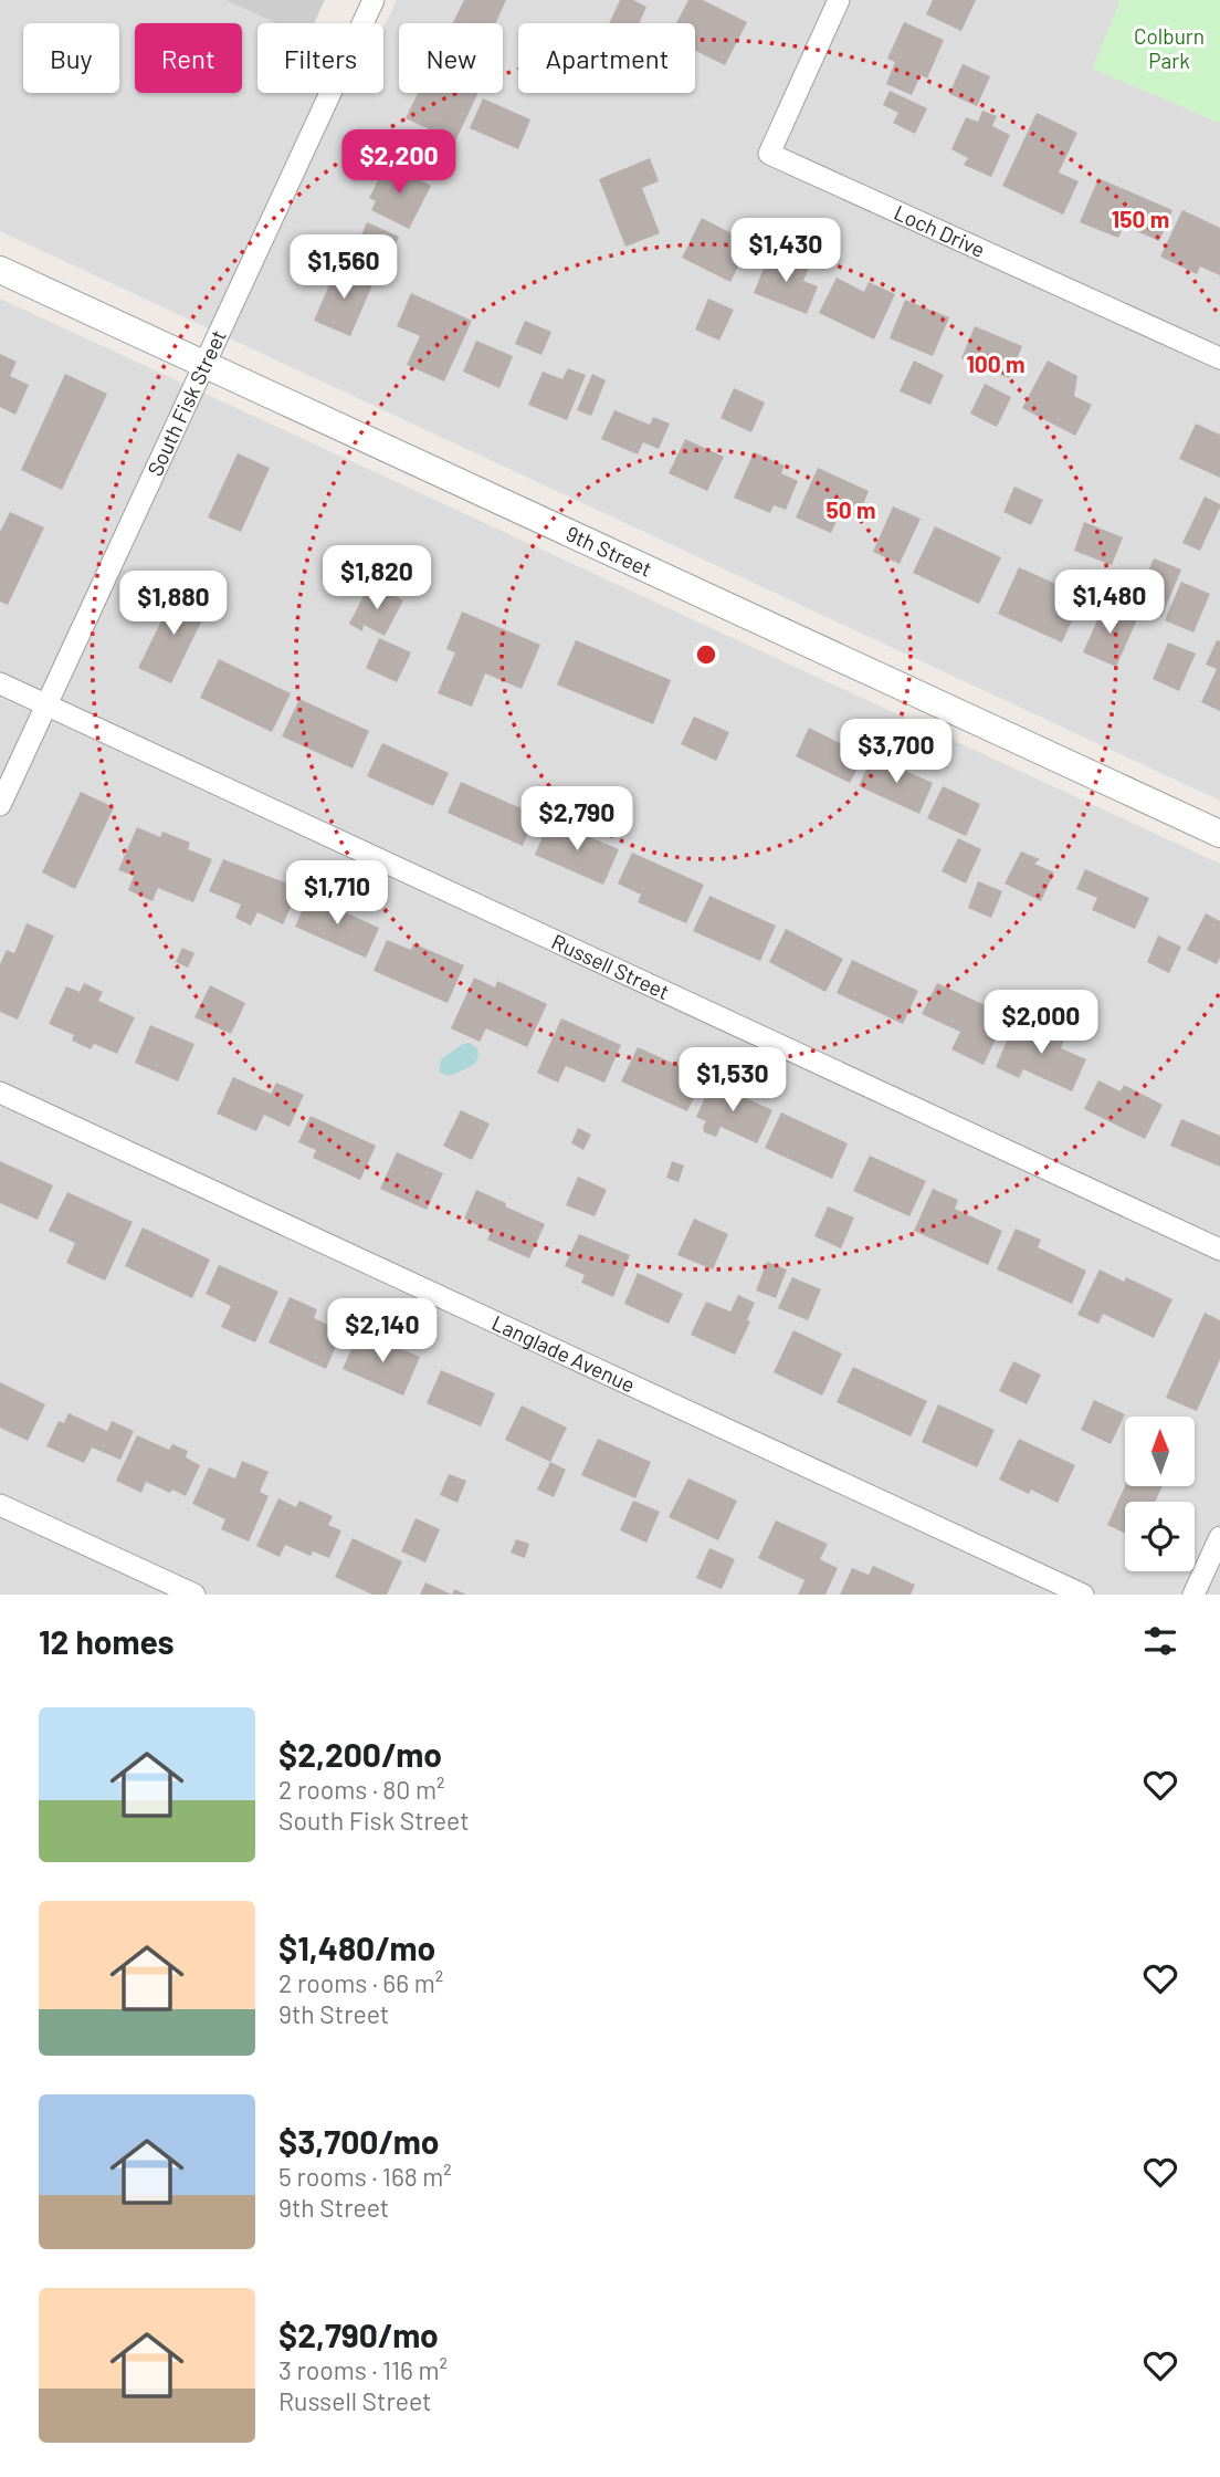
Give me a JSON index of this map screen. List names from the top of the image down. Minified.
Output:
{"streets":{"street":["Loch Drive","South Fisk Street","9th Street","Russell Street","Langlade Avenue"]},"crossings":[["South Fisk Street","9th Street"],["South Fisk Street","Russell Street"]],"parks":["Colburn Park"],"north":"top","page":{"chip":["Buy","Rent","Filters","New","Apartment"],"price":["$2,200","$1,430","$1,560","$1,820","$1,480","$1,880","$3,700","$2,790","$1,710","$2,000","$1,530","$2,140"],"heading":"12 homes","list":[{"name":"$2,200/mo","note":"2 rooms · 80 m² · South Fisk Street"},{"name":"$1,480/mo","note":"2 rooms · 66 m² · 9th Street"},{"name":"$3,700/mo","note":"5 rooms · 168 m² · 9th Street"},{"name":"$2,790/mo","note":"3 rooms · 116 m² · Russell Street"}]},"rings":["150 m","100 m","50 m"]}
